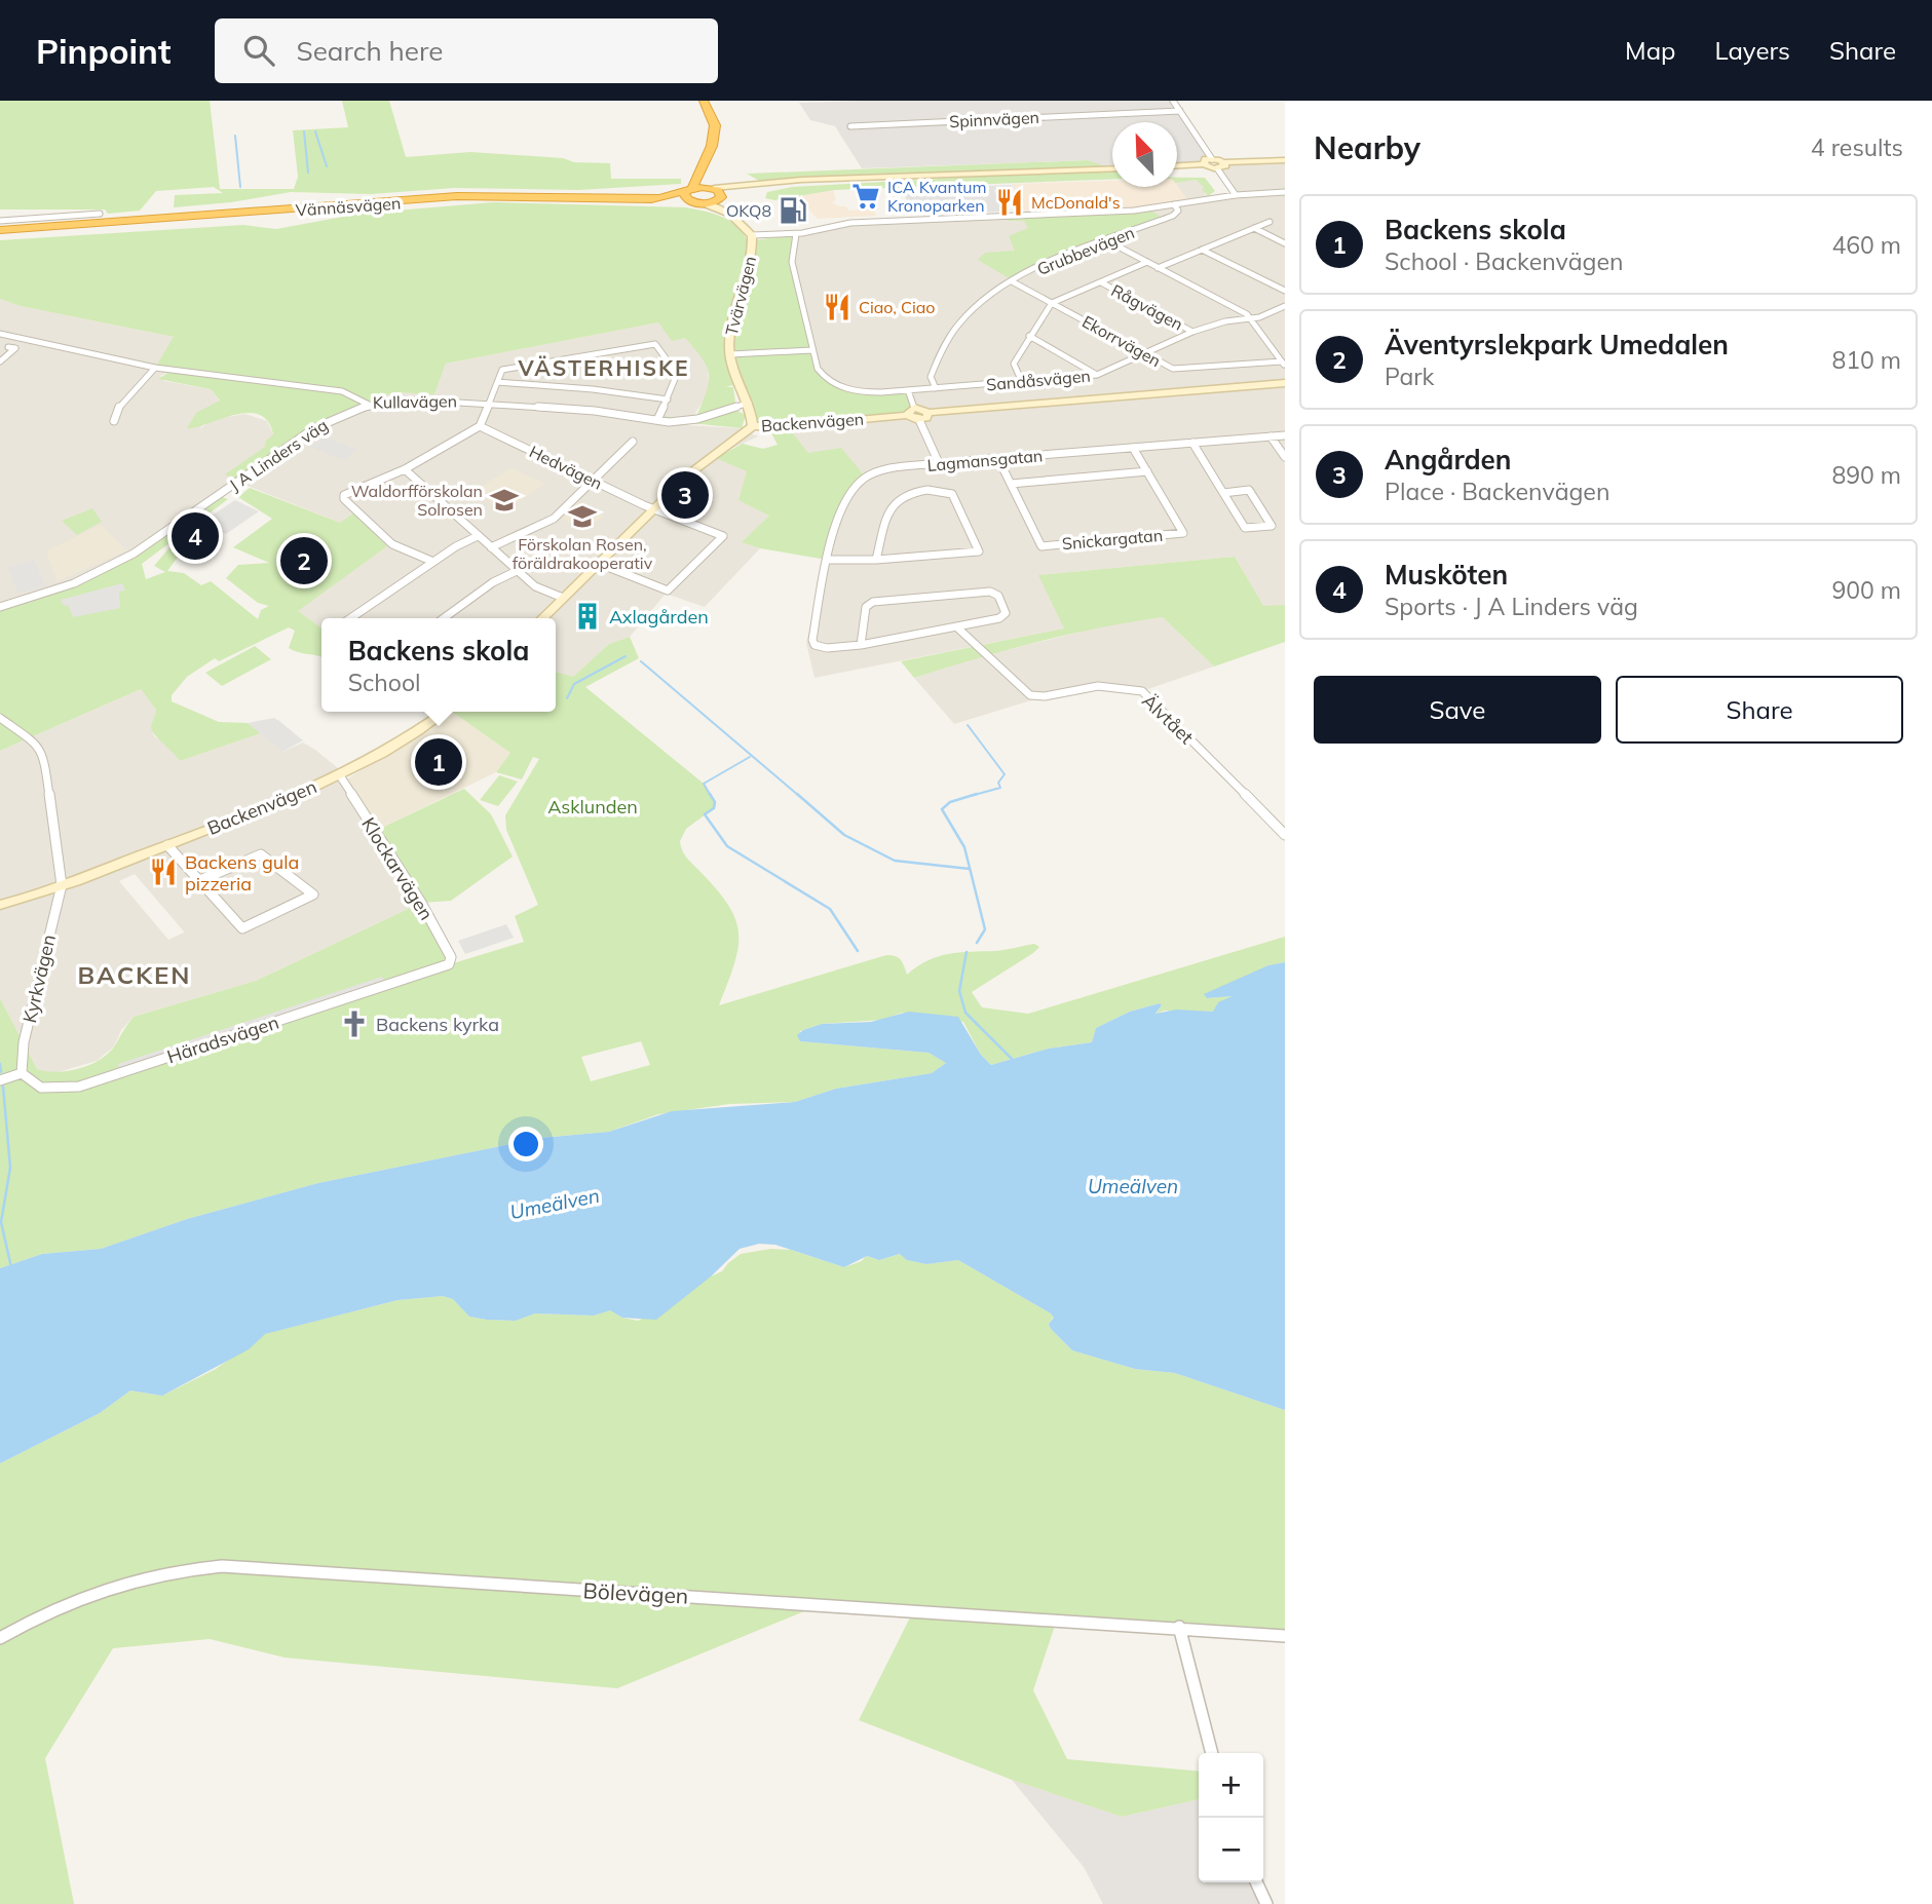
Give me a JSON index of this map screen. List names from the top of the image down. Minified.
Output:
{"streets":{"highway":["Vännäsvägen"],"main road":["Tvärvägen"],"street":["Spinnvägen","Grubbevägen","Rågvägen","Ekorrvägen","Sandåsvägen","Kullavägen","Backenvägen","J A Linders väg","Lagmansgatan","Hedvägen","Snickargatan","Älvtået","Klockarvägen","Kyrkvägen","Häradsvägen","Bölevägen"]},"crossings":[["Vännäsvägen","Tvärvägen"],["Grubbevägen","Ekorrvägen"],["Grubbevägen","Sandåsvägen"],["Tvärvägen","Kullavägen"],["Tvärvägen","Backenvägen"],["Rågvägen","Sandåsvägen"],["Ekorrvägen","Sandåsvägen"],["Kullavägen","J A Linders väg"],["Backenvägen","Hedvägen"],["Backenvägen","Klockarvägen"],["Backenvägen","Kyrkvägen"],["Lagmansgatan","Snickargatan"],["Klockarvägen","Häradsvägen"],["Kyrkvägen","Häradsvägen"]],"districts":["VÄSTERHISKE","BACKEN"],"water":["Umeälven"],"parks":["Asklunden"],"places":{"supermarket":["ICA Kvantum Kronoparken"],"restaurant":["McDonald's","Ciao, Ciao","Backens gula pizzeria"],"fuel station":["OKQ8"],"school or university":["Waldorfförskolan Solrosen","Förskolan Rosen, föräldrakooperativ"],"building":["Axlagården"],"church":["Backens kyrka"]},"north":"top left","page":{"header":"Pinpoint","search":"Search here","nav":["Map","Layers","Share"],"heading":["Nearby","4 results"],"list":[{"mark":"1","name":"Backens skola","note":"School · Backenvägen","value":"460 m"},{"mark":"2","name":"Äventyrslekpark Umedalen","note":"Park","value":"810 m"},{"mark":"3","name":"Angården","note":"Place · Backenvägen","value":"890 m"},{"mark":"4","name":"Musköten","note":"Sports · J A Linders väg","value":"900 m"}],"pins":["3","4","2","1"],"popup":["Backens skola","School"],"buttons":["Save","Share"],"map_buttons":["+","−"]}}
